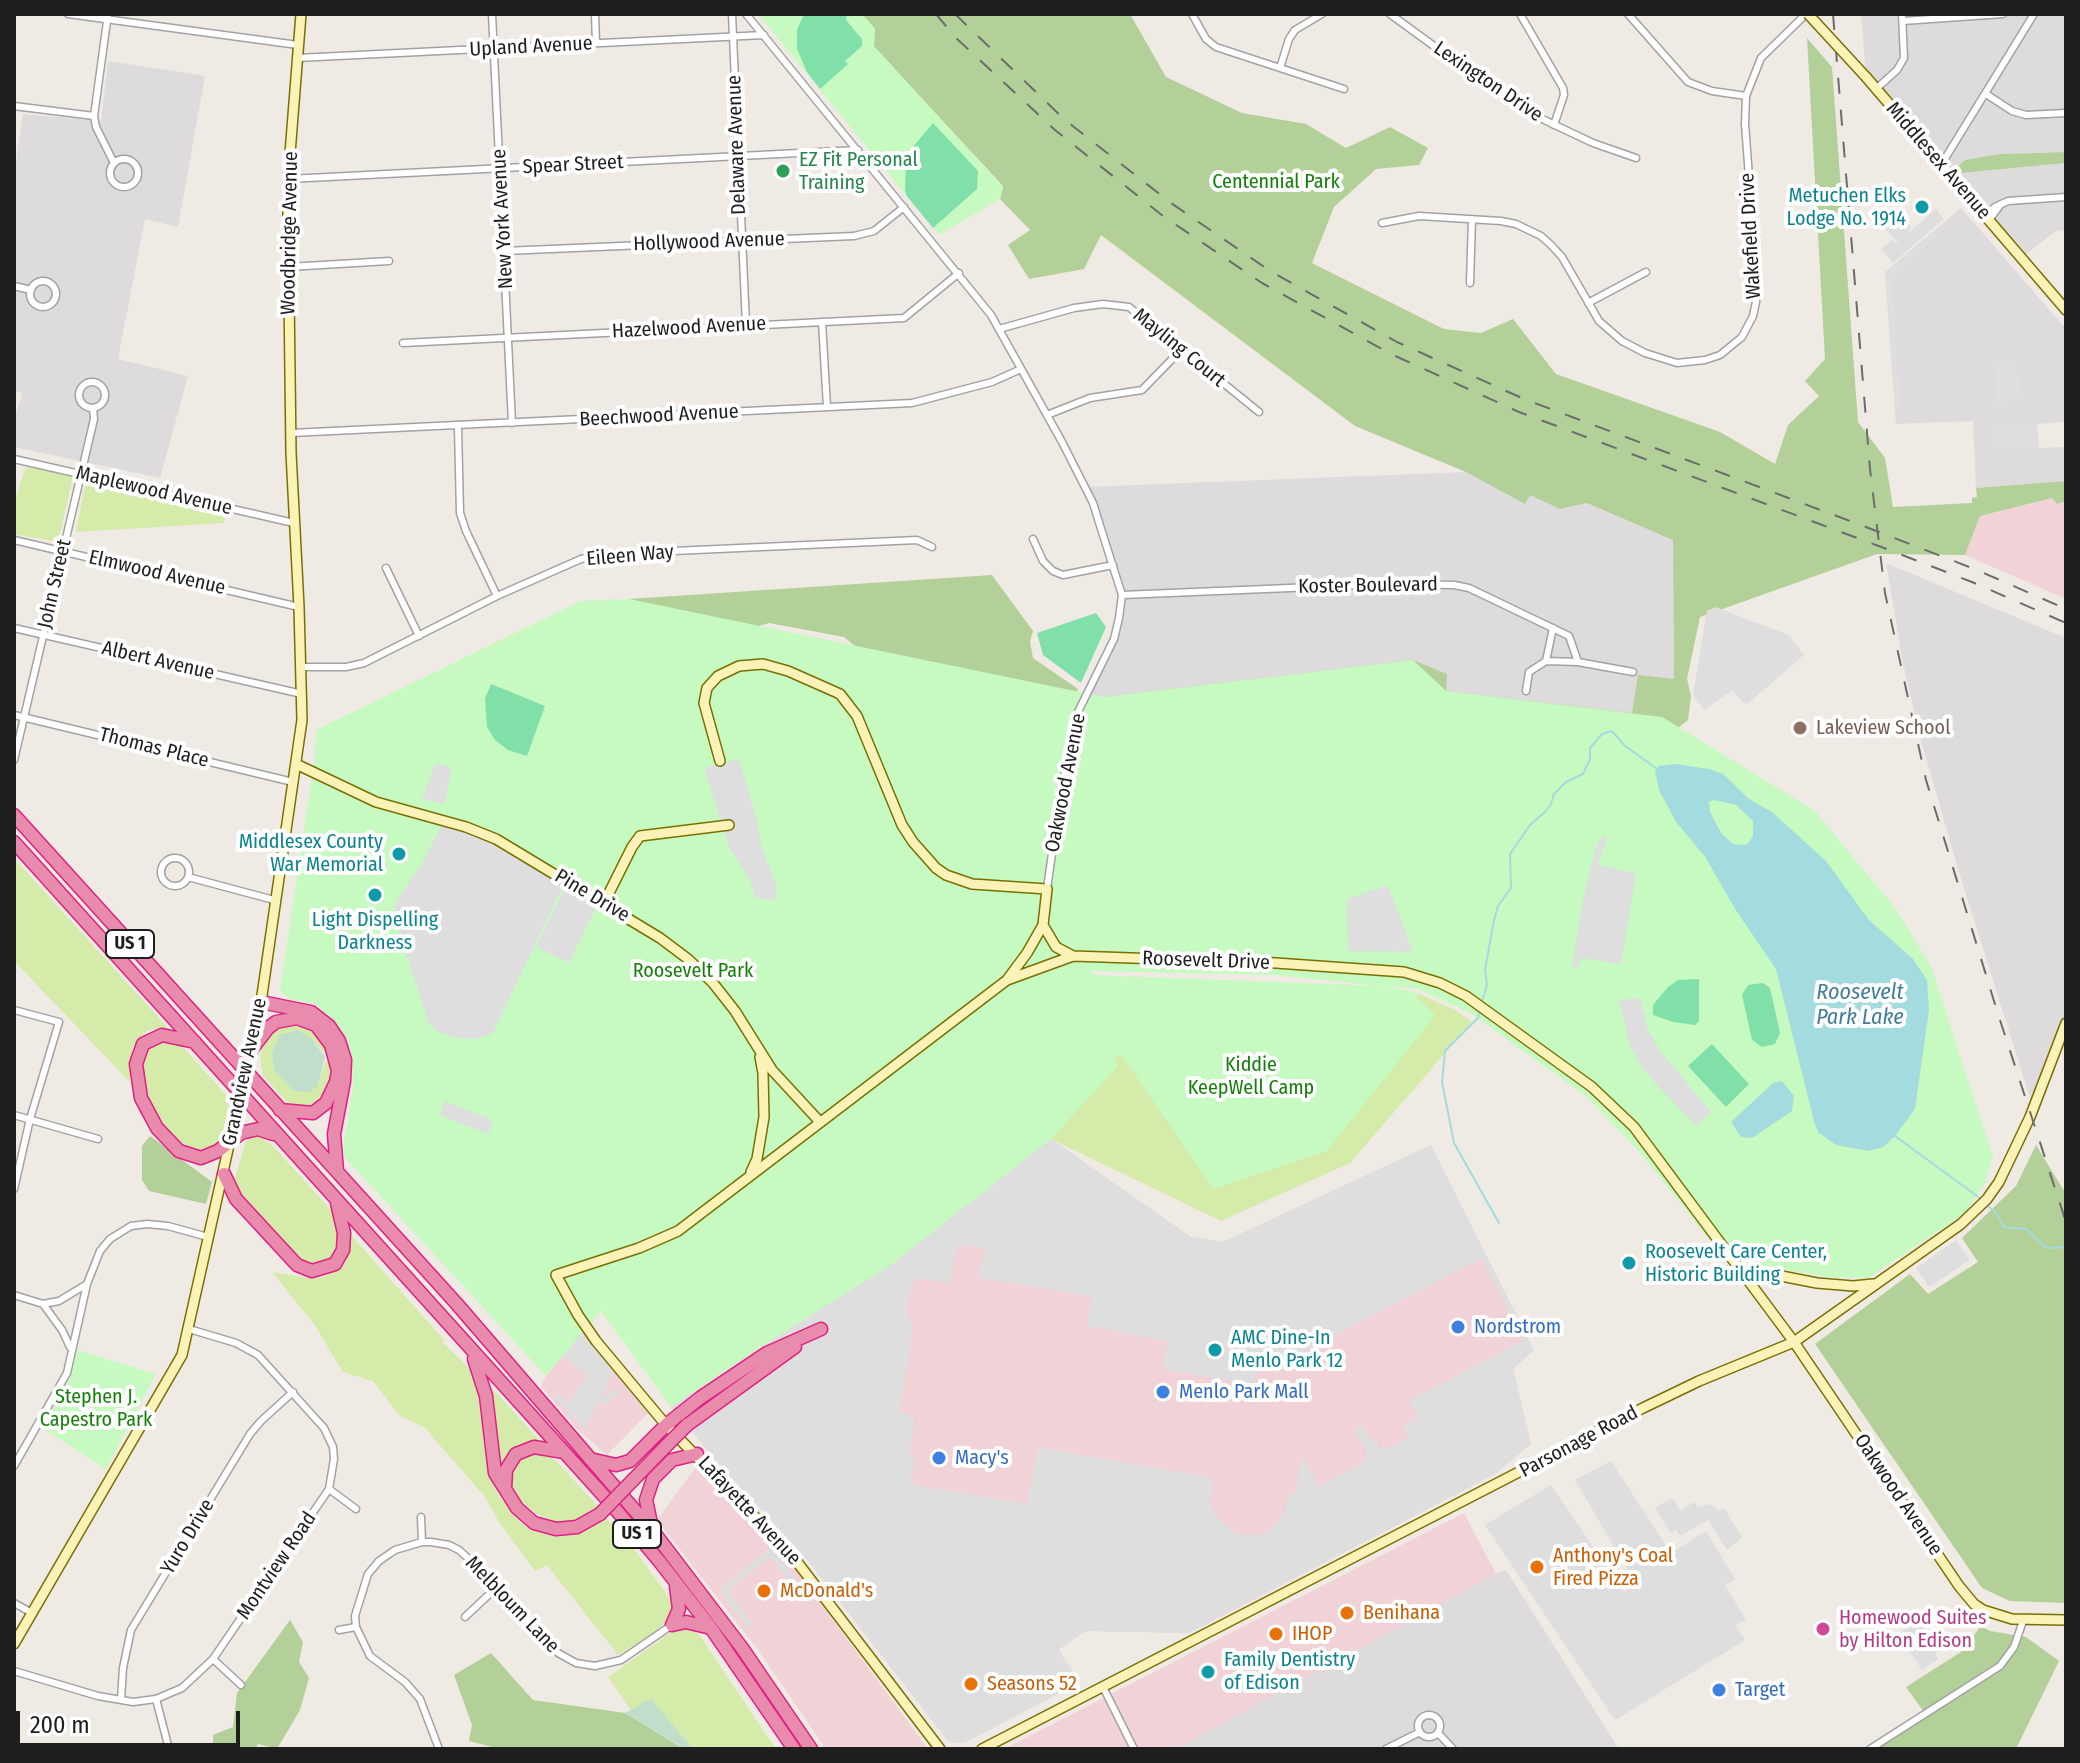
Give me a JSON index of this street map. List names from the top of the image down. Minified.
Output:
{"streets":{"highway":["US 1"],"street":["Upland Avenue","Lexington Drive","Delaware Avenue","Middlesex Avenue","Spear Street","New York Avenue","Woodbridge Avenue","Wakefield Drive","Hollywood Avenue","Hazelwood Avenue","Mayling Court","Beechwood Avenue","Maplewood Avenue","Eileen Way","Elmwood Avenue","John Street","Koster Boulevard","Albert Avenue","Thomas Place","Oakwood Avenue","Pine Drive","Roosevelt Drive","Grandview Avenue","Parsonage Road","Lafayette Avenue","Yuro Drive","Montview Road","Melbloum Lane"]},"crossings":[["Upland Avenue","Delaware Avenue"],["Upland Avenue","New York Avenue"],["Upland Avenue","Woodbridge Avenue"],["Upland Avenue","Oakwood Avenue"],["Delaware Avenue","Spear Street"],["Delaware Avenue","Hollywood Avenue"],["Delaware Avenue","Hazelwood Avenue"],["Middlesex Avenue","Wakefield Drive"],["Spear Street","New York Avenue"],["Spear Street","Woodbridge Avenue"],["Spear Street","Oakwood Avenue"],["New York Avenue","Hollywood Avenue"],["New York Avenue","Hazelwood Avenue"],["New York Avenue","Beechwood Avenue"],["Woodbridge Avenue","Beechwood Avenue"],["Woodbridge Avenue","Grandview Avenue"],["Hollywood Avenue","Oakwood Avenue"],["Hazelwood Avenue","Oakwood Avenue"],["Mayling Court","Oakwood Avenue"],["Beechwood Avenue","Oakwood Avenue"],["Maplewood Avenue","John Street"],["Maplewood Avenue","Grandview Avenue"],["Eileen Way","Grandview Avenue"],["Elmwood Avenue","John Street"],["Elmwood Avenue","Grandview Avenue"],["John Street","Albert Avenue"],["John Street","Thomas Place"],["Koster Boulevard","Oakwood Avenue"],["Albert Avenue","Grandview Avenue"],["Thomas Place","Grandview Avenue"],["Oakwood Avenue","Roosevelt Drive"],["Oakwood Avenue","Parsonage Road"],["Pine Drive","Roosevelt Drive"],["Pine Drive","Grandview Avenue"],["US 1","Grandview Avenue"],["Roosevelt Drive","Parsonage Road"],["Roosevelt Drive","Lafayette Avenue"],["Grandview Avenue","Montview Road"],["Yuro Drive","Montview Road"]],"water":["Roosevelt Park Lake"],"parks":["Centennial Park","Roosevelt Park","Kiddie KeepWell Camp","Stephen J. Capestro Park"],"places":["EZ Fit Personal Training","Metuchen Elks Lodge No. 1914","Lakeview School","Middlesex County War Memorial","Light Dispelling Darkness","Roosevelt Care Center, Historic Building","Nordstrom","AMC Dine-In Menlo Park 12","Menlo Park Mall","Macy's","Anthony's Coal Fired Pizza","McDonald's","Benihana","Homewood Suites by Hilton Edison","IHOP","Family Dentistry of Edison","Seasons 52","Target"],"scale_bar":"200 m"}
